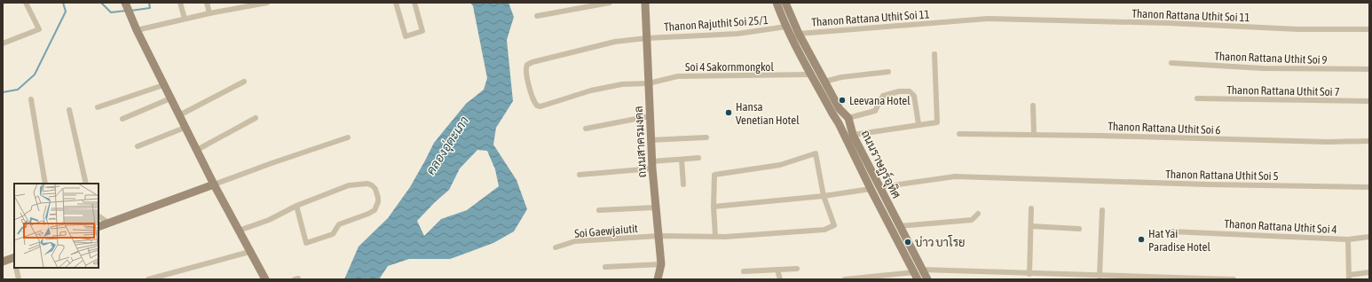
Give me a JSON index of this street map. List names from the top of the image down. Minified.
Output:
{"streets":{"street":["Thanon Rattana Uthit Soi 11","Thanon Rajuthit Soi 25/1","Thanon Rattana Uthit Soi 9","Soi 4 Sakornmongkol","Thanon Rattana Uthit Soi 7","Thanon Rattana Uthit Soi 6","ถนนสาครมงคล","ถนนราษฏร์อุทิศ","Thanon Rattana Uthit Soi 5","Thanon Rattana Uthit Soi 4","Soi Gaewjaiutit"]},"crossings":[["Thanon Rattana Uthit Soi 11","ถนนราษฏร์อุทิศ"],["Thanon Rajuthit Soi 25/1","Soi 4 Sakornmongkol"],["Thanon Rajuthit Soi 25/1","ถนนสาครมงคล"],["Thanon Rajuthit Soi 25/1","ถนนราษฏร์อุทิศ"],["Soi 4 Sakornmongkol","ถนนสาครมงคล"],["Soi 4 Sakornmongkol","ถนนราษฏร์อุทิศ"],["ถนนสาครมงคล","Soi Gaewjaiutit"],["ถนนราษฏร์อุทิศ","Thanon Rattana Uthit Soi 5"]],"water":["คลองอุ่ตะเภา"],"places":["Leevana Hotel","Hansa Venetian Hotel","Hat Yai Paradise Hotel","บ่าว บาโรย"]}
